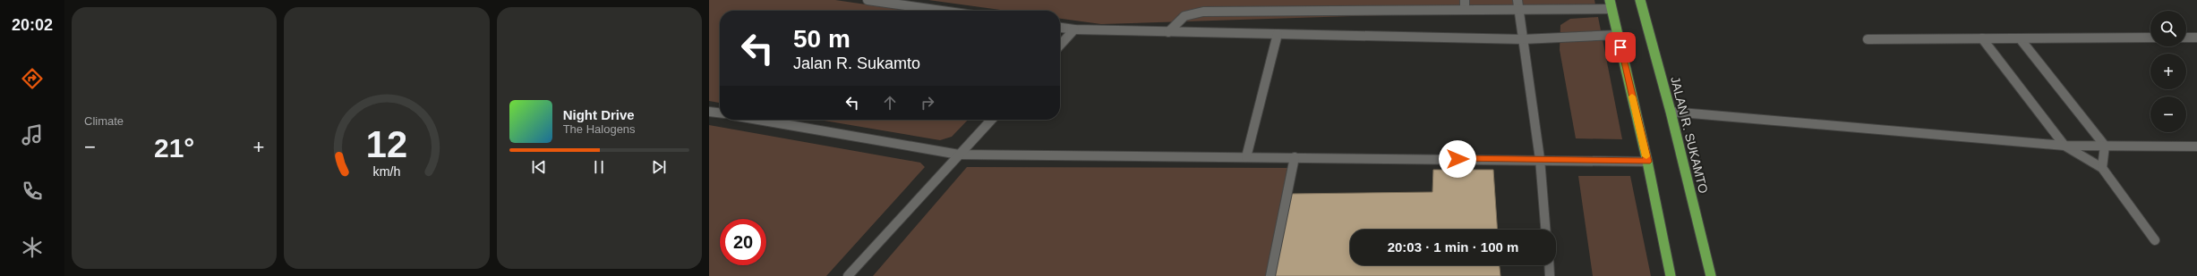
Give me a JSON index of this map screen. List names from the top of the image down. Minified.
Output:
{"streets":{"highway":["JALAN R. SUKAMTO"]},"page":{"tabs":"20:02","tile":"Climate","map_buttons":["+","−"],"turn":["50 m","Jalan R. Sukamto"],"song":["Night Drive","The Halogens"],"heat":["−","21°","+"],"limit":"20","trip":"20:03 · 1 min · 100 m","gauge":["12","km/h"]}}
